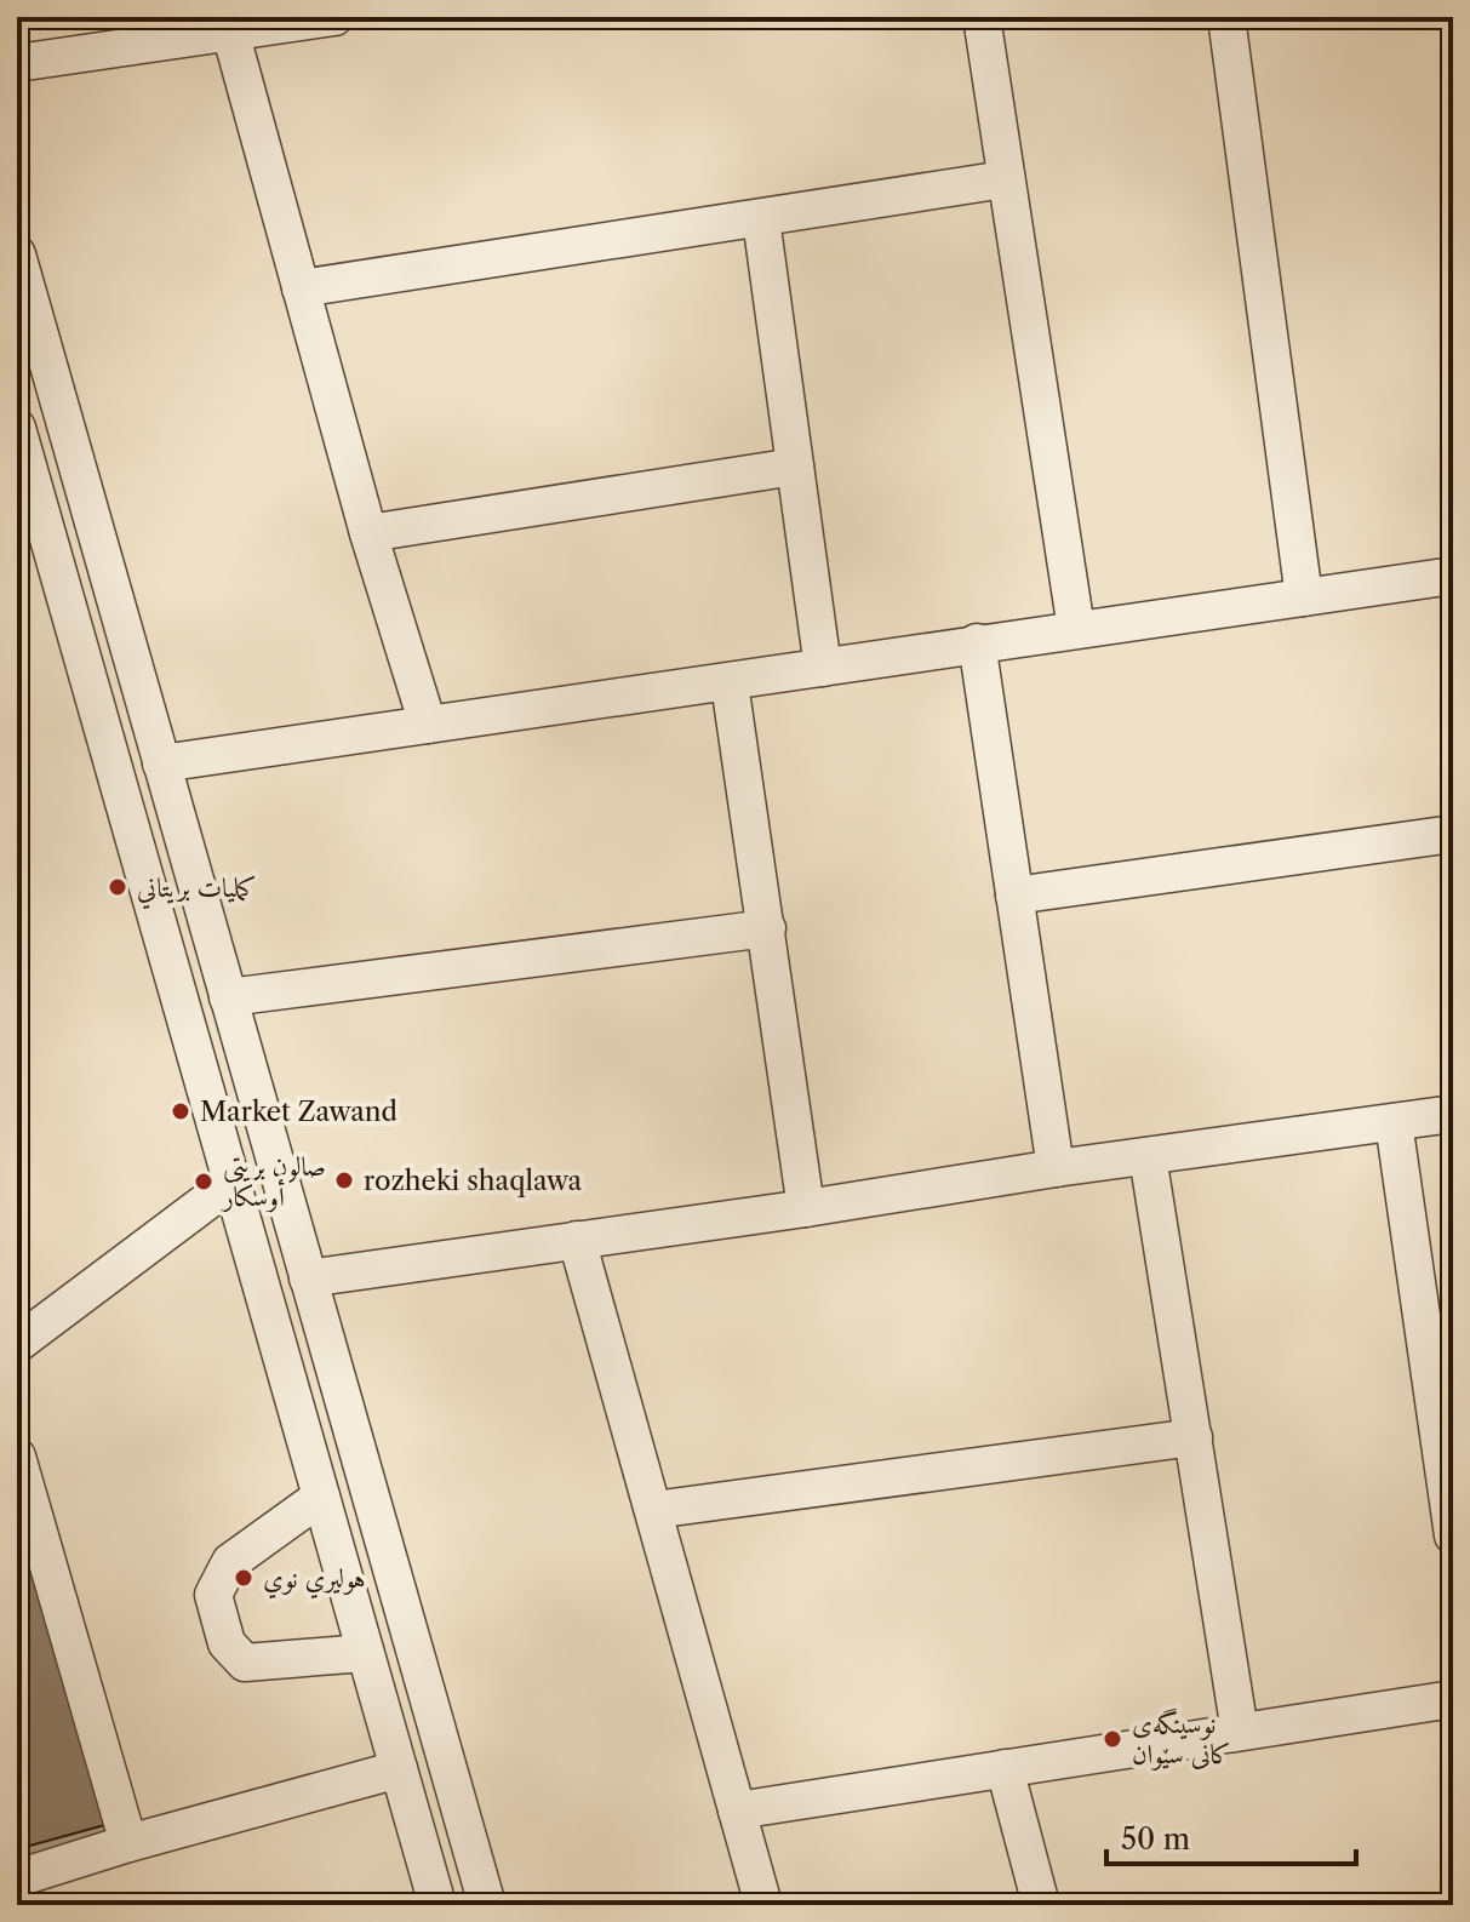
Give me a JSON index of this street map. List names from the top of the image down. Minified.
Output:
{"places":["كمليات بريتاني","Market Zawand","rozheki shaqlawa","صالون بريتي أوسكار","هوليري نوي","نوسینگەی کانی سێوان"],"scale_bar":"50 m"}
